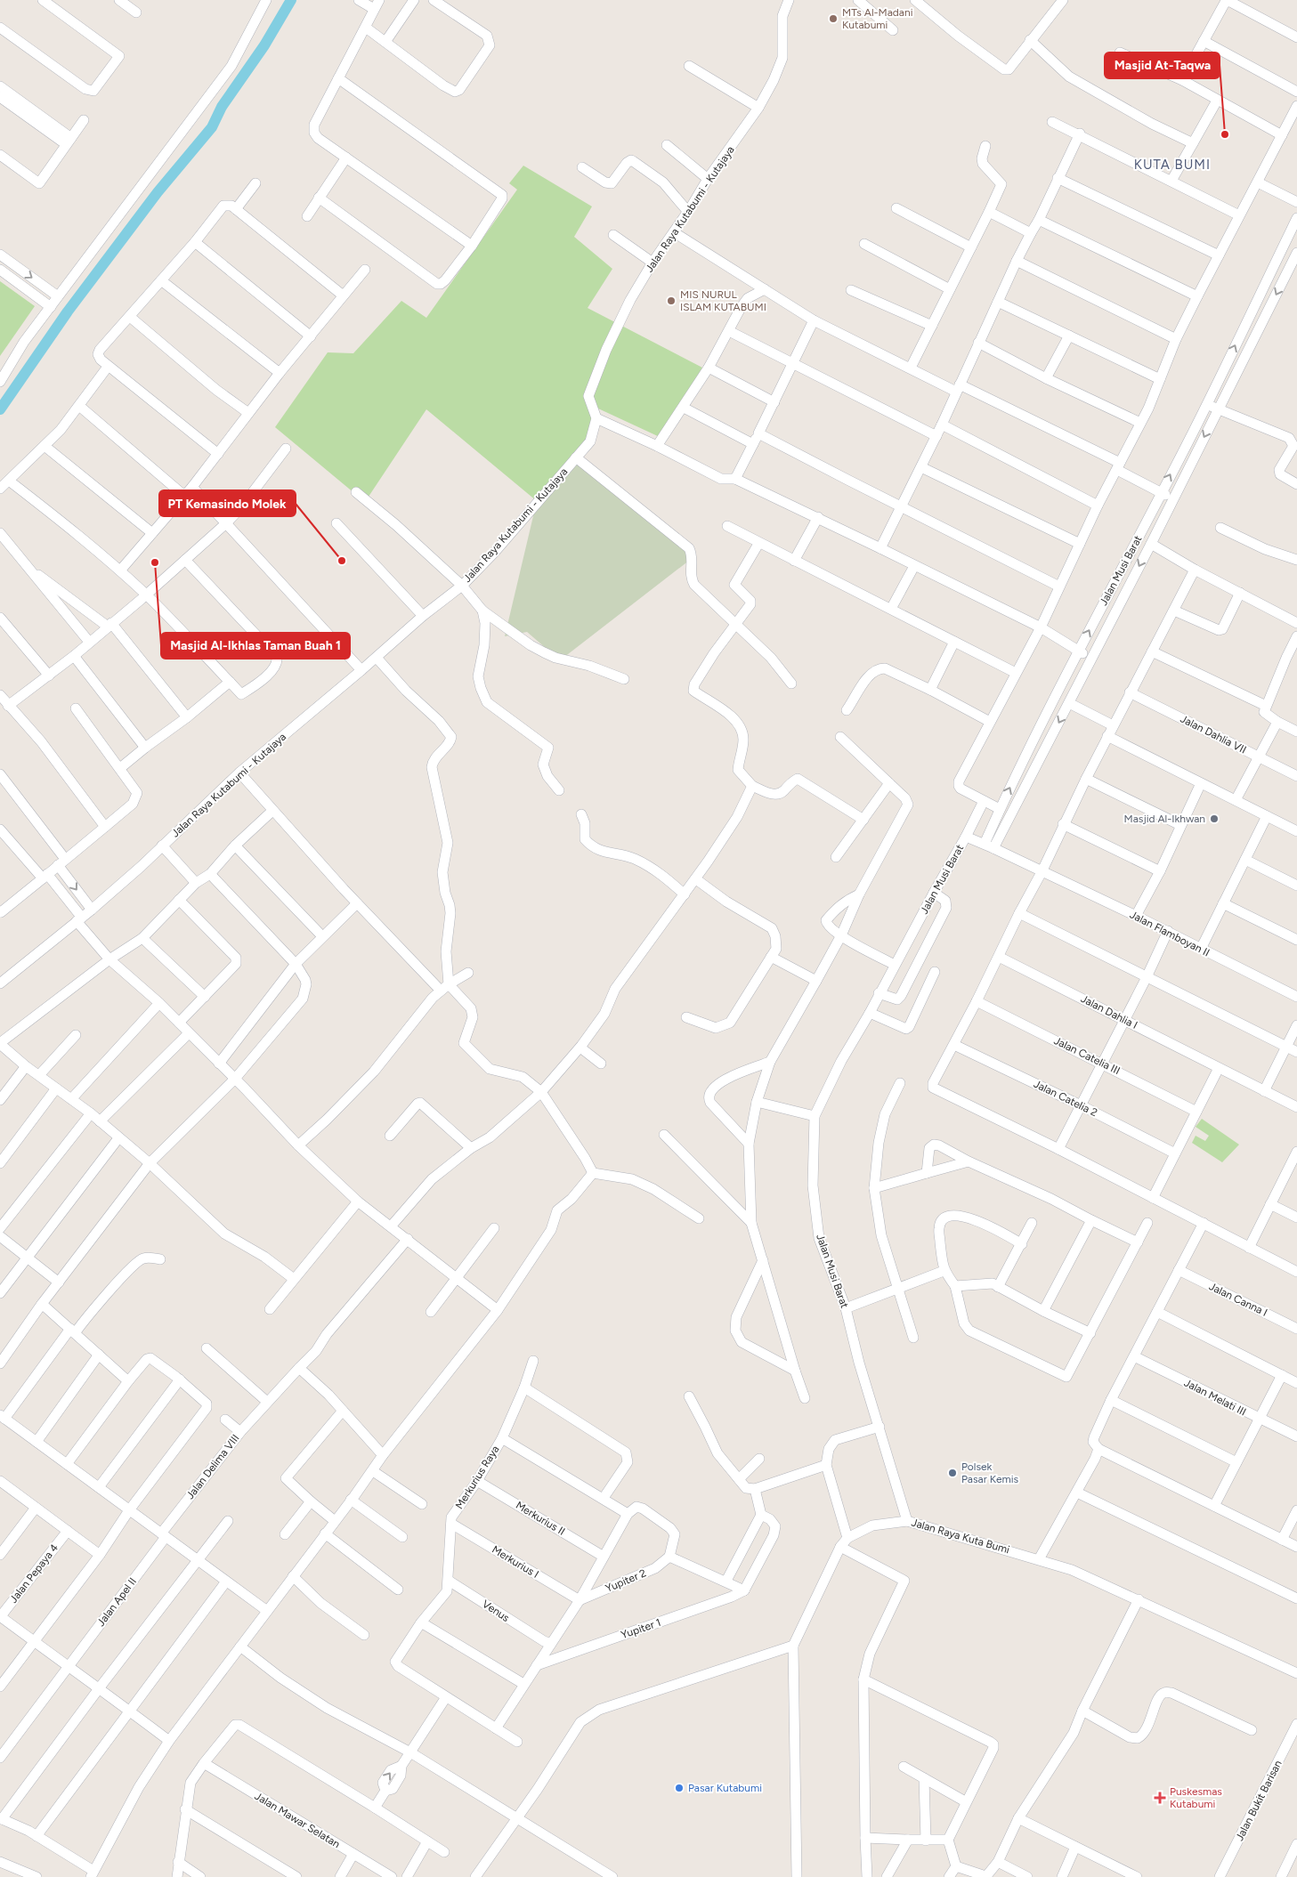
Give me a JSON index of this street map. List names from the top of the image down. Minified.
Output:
{"streets":{"street":["Jalan Raya Kutabumi - Kutajaya","Jalan Musi Barat","Jalan Dahlia VII","Jalan Flamboyan II","Jalan Dahlia I","Jalan Catelia III","Jalan Catelia 2","Jalan Canna I","Jalan Melati III","Jalan Delima VIII","Merkurius Raya","Merkurius II","Jalan Raya Kuta Bumi","Merkurius I","Jalan Pepaya 4","Yupiter 2","Jalan Apel II","Venus","Yupiter 1","Jalan Bukit Barisan","Jalan Mawar Selatan"]},"crossings":[["Jalan Musi Barat","Jalan Flamboyan II"],["Jalan Musi Barat","Jalan Raya Kuta Bumi"],["Jalan Delima VIII","Jalan Apel II"],["Merkurius Raya","Merkurius II"],["Merkurius Raya","Merkurius I"],["Merkurius Raya","Venus"],["Merkurius I","Yupiter 2"]],"districts":["KUTA BUMI"],"places":{"other":["MTs Al-Madani Kutabumi","Masjid At-Taqwa","MIS NURUL ISLAM KUTABUMI","PT Kemasindo Molek","Masjid Al-Ikhlas Taman Buah 1","Masjid Al-Ikhwan","Polsek Pasar Kemis","Pasar Kutabumi"],"health":["Puskesmas Kutabumi"]}}
